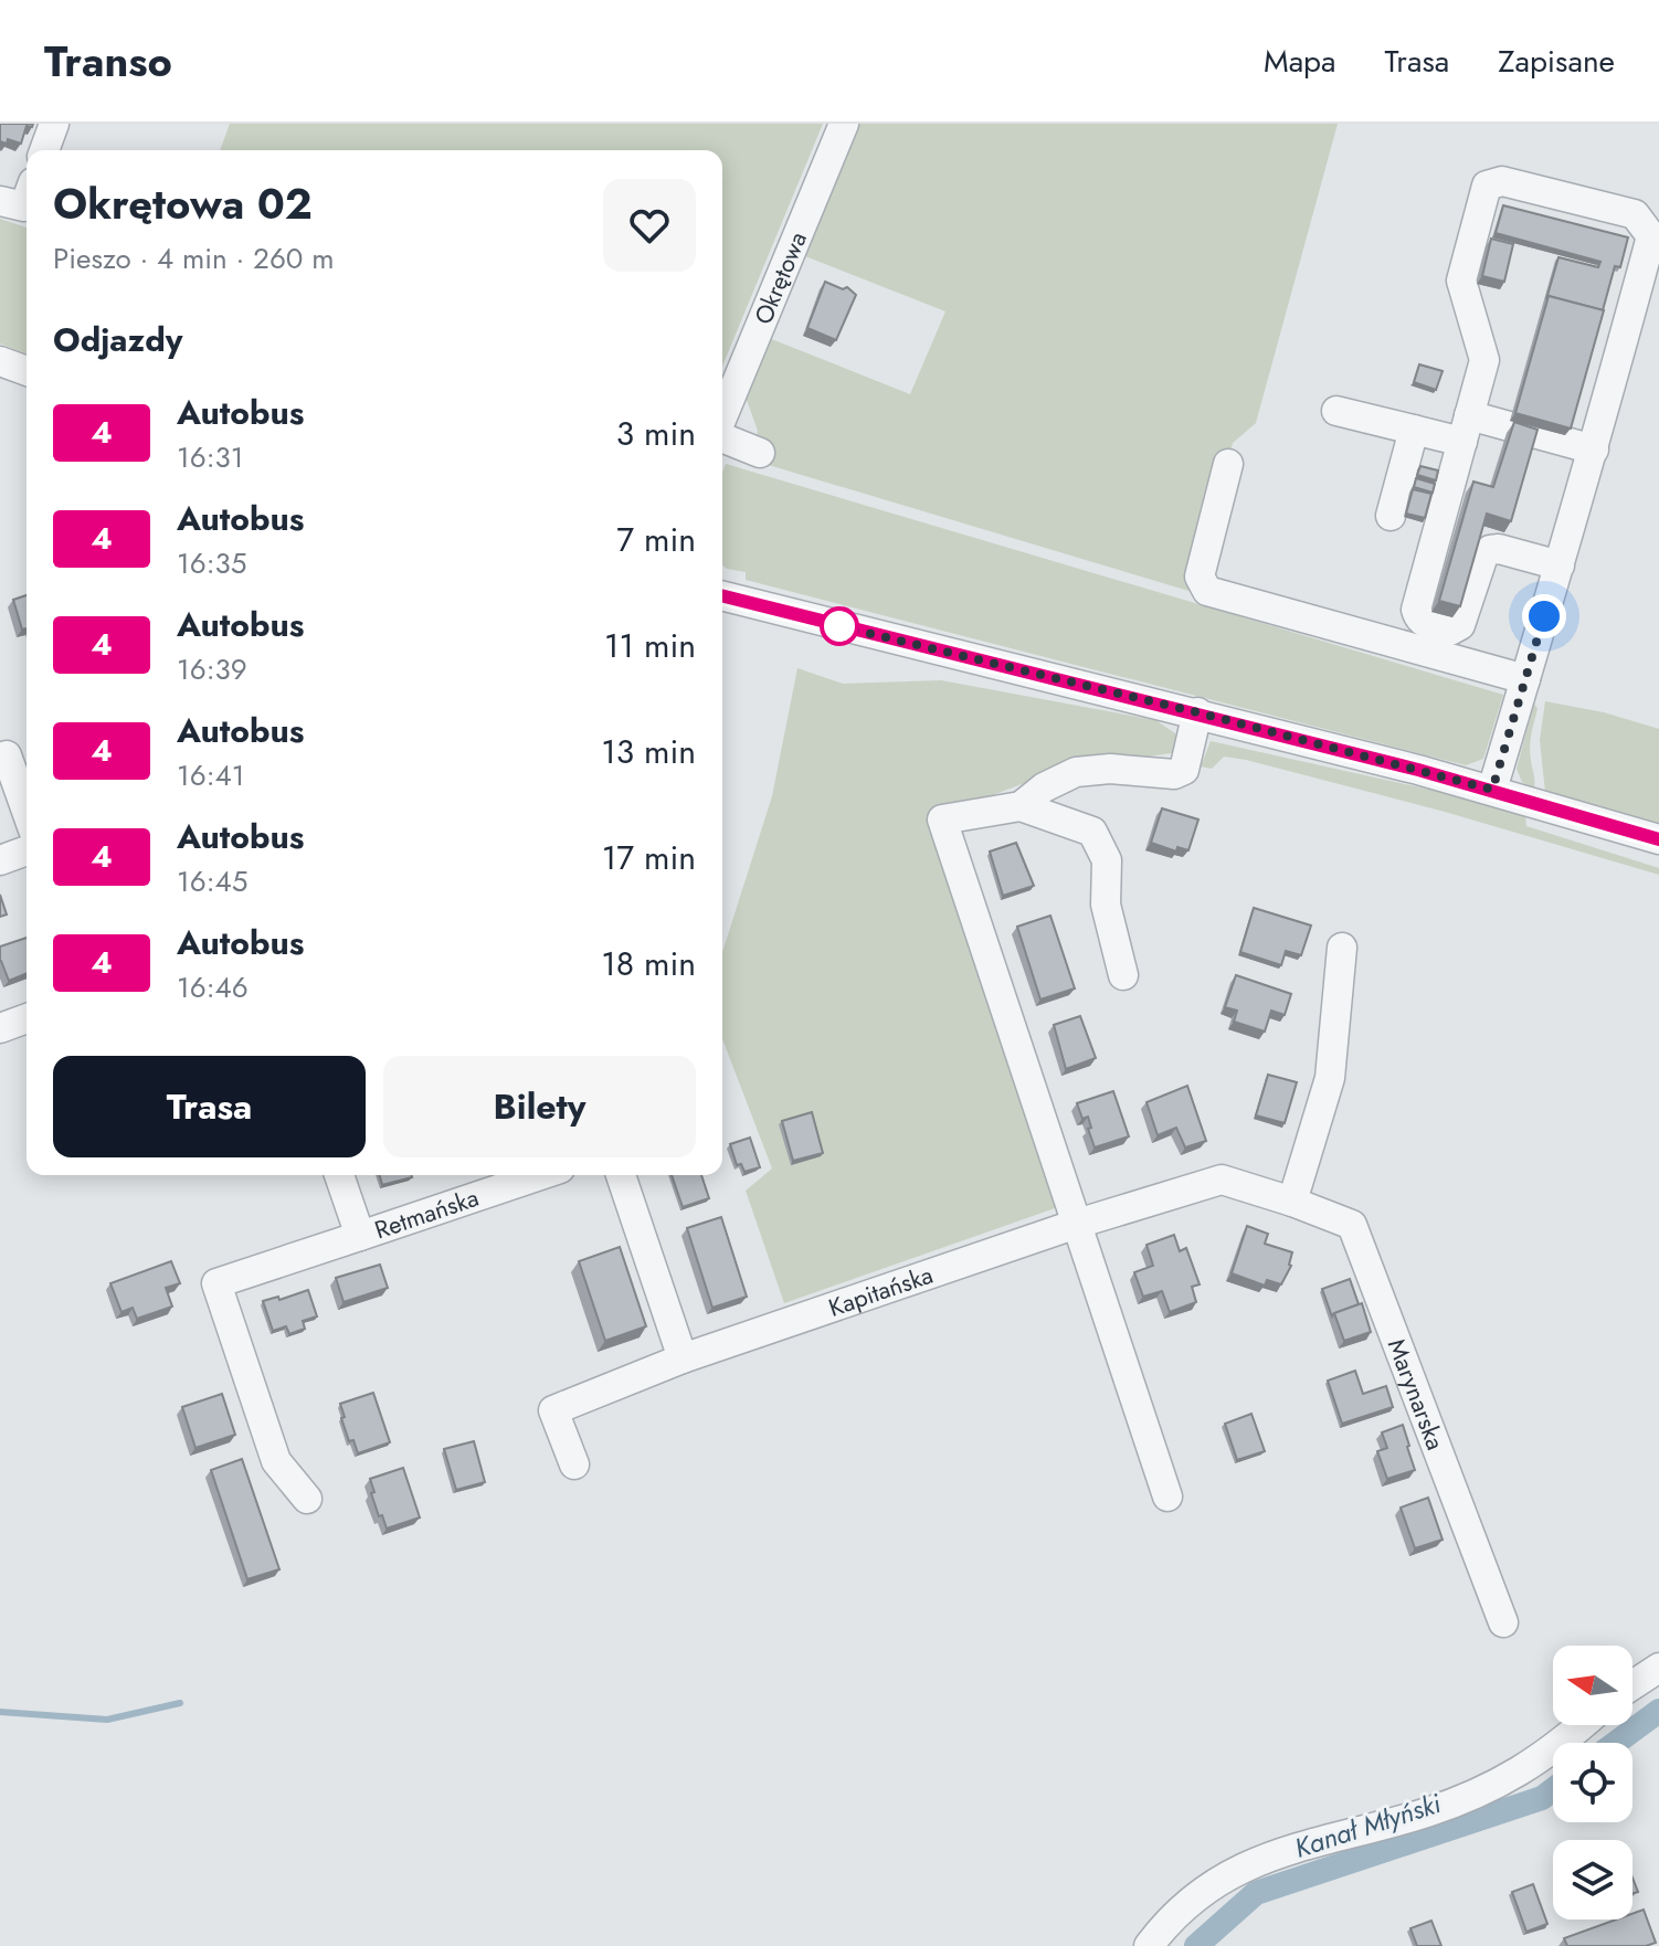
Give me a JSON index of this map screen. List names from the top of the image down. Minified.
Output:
{"streets":{"street":["Okrętowa","Retmańska","Kapitańska","Marynarska"]},"crossings":[["Kapitańska","Marynarska"]],"water":["Kanał Młyński"],"lines":["bus line 4"],"north":"left","page":{"header":"Transo","nav":["Mapa","Trasa","Zapisane"],"heading":[["Okrętowa 02","Pieszo · 4 min · 260 m"],"Odjazdy"],"list":[{"mark":"4","name":"Autobus","note":"16:31","value":"3 min"},{"mark":"4","name":"Autobus","note":"16:35","value":"7 min"},{"mark":"4","name":"Autobus","note":"16:39","value":"11 min"},{"mark":"4","name":"Autobus","note":"16:41","value":"13 min"},{"mark":"4","name":"Autobus","note":"16:45","value":"17 min"},{"mark":"4","name":"Autobus","note":"16:46","value":"18 min"}],"buttons":["Trasa","Bilety"]}}
